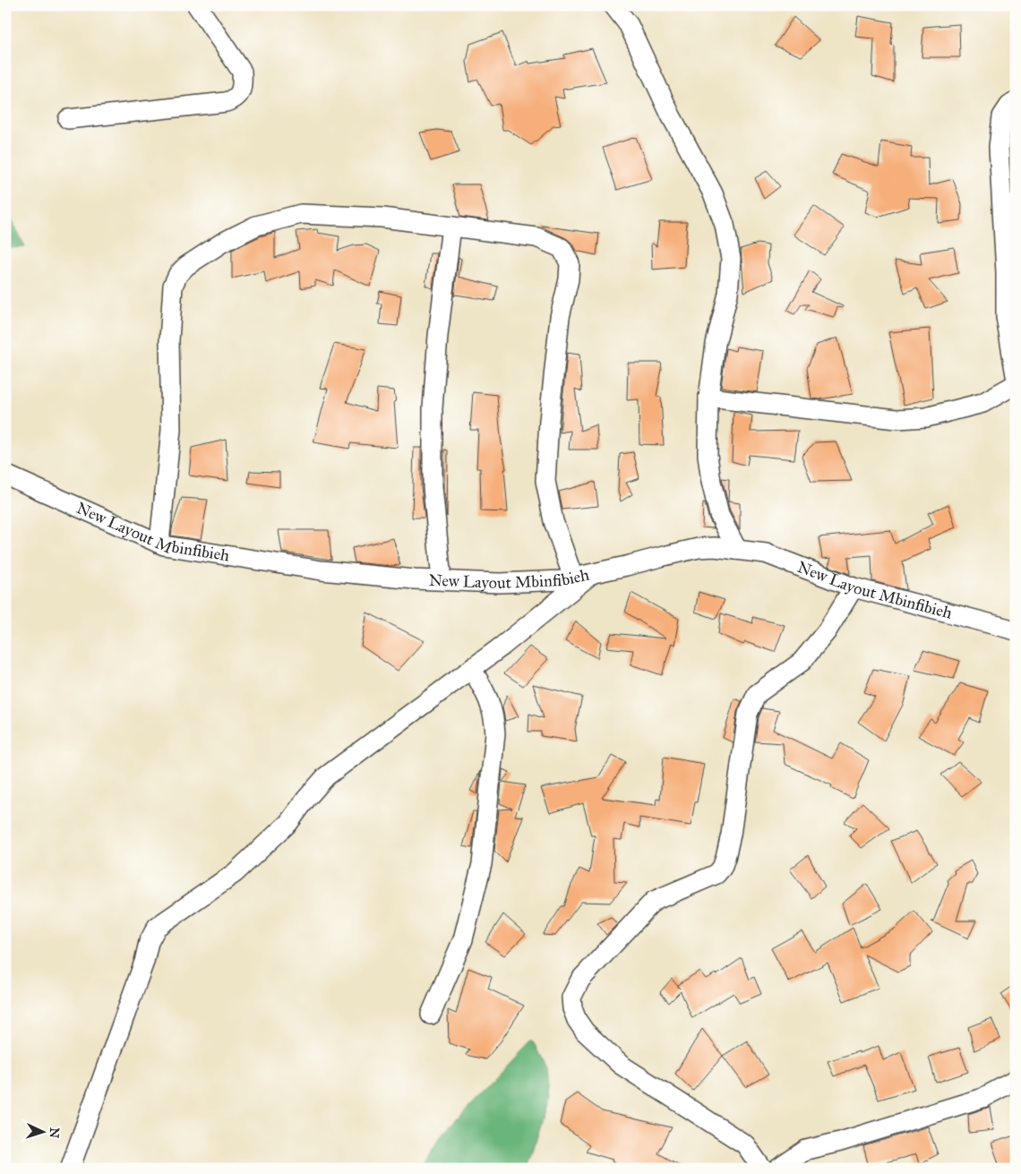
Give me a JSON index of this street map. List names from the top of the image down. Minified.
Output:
{"streets":{"street":["New Layout Mbinfibieh"]},"north":"right"}
